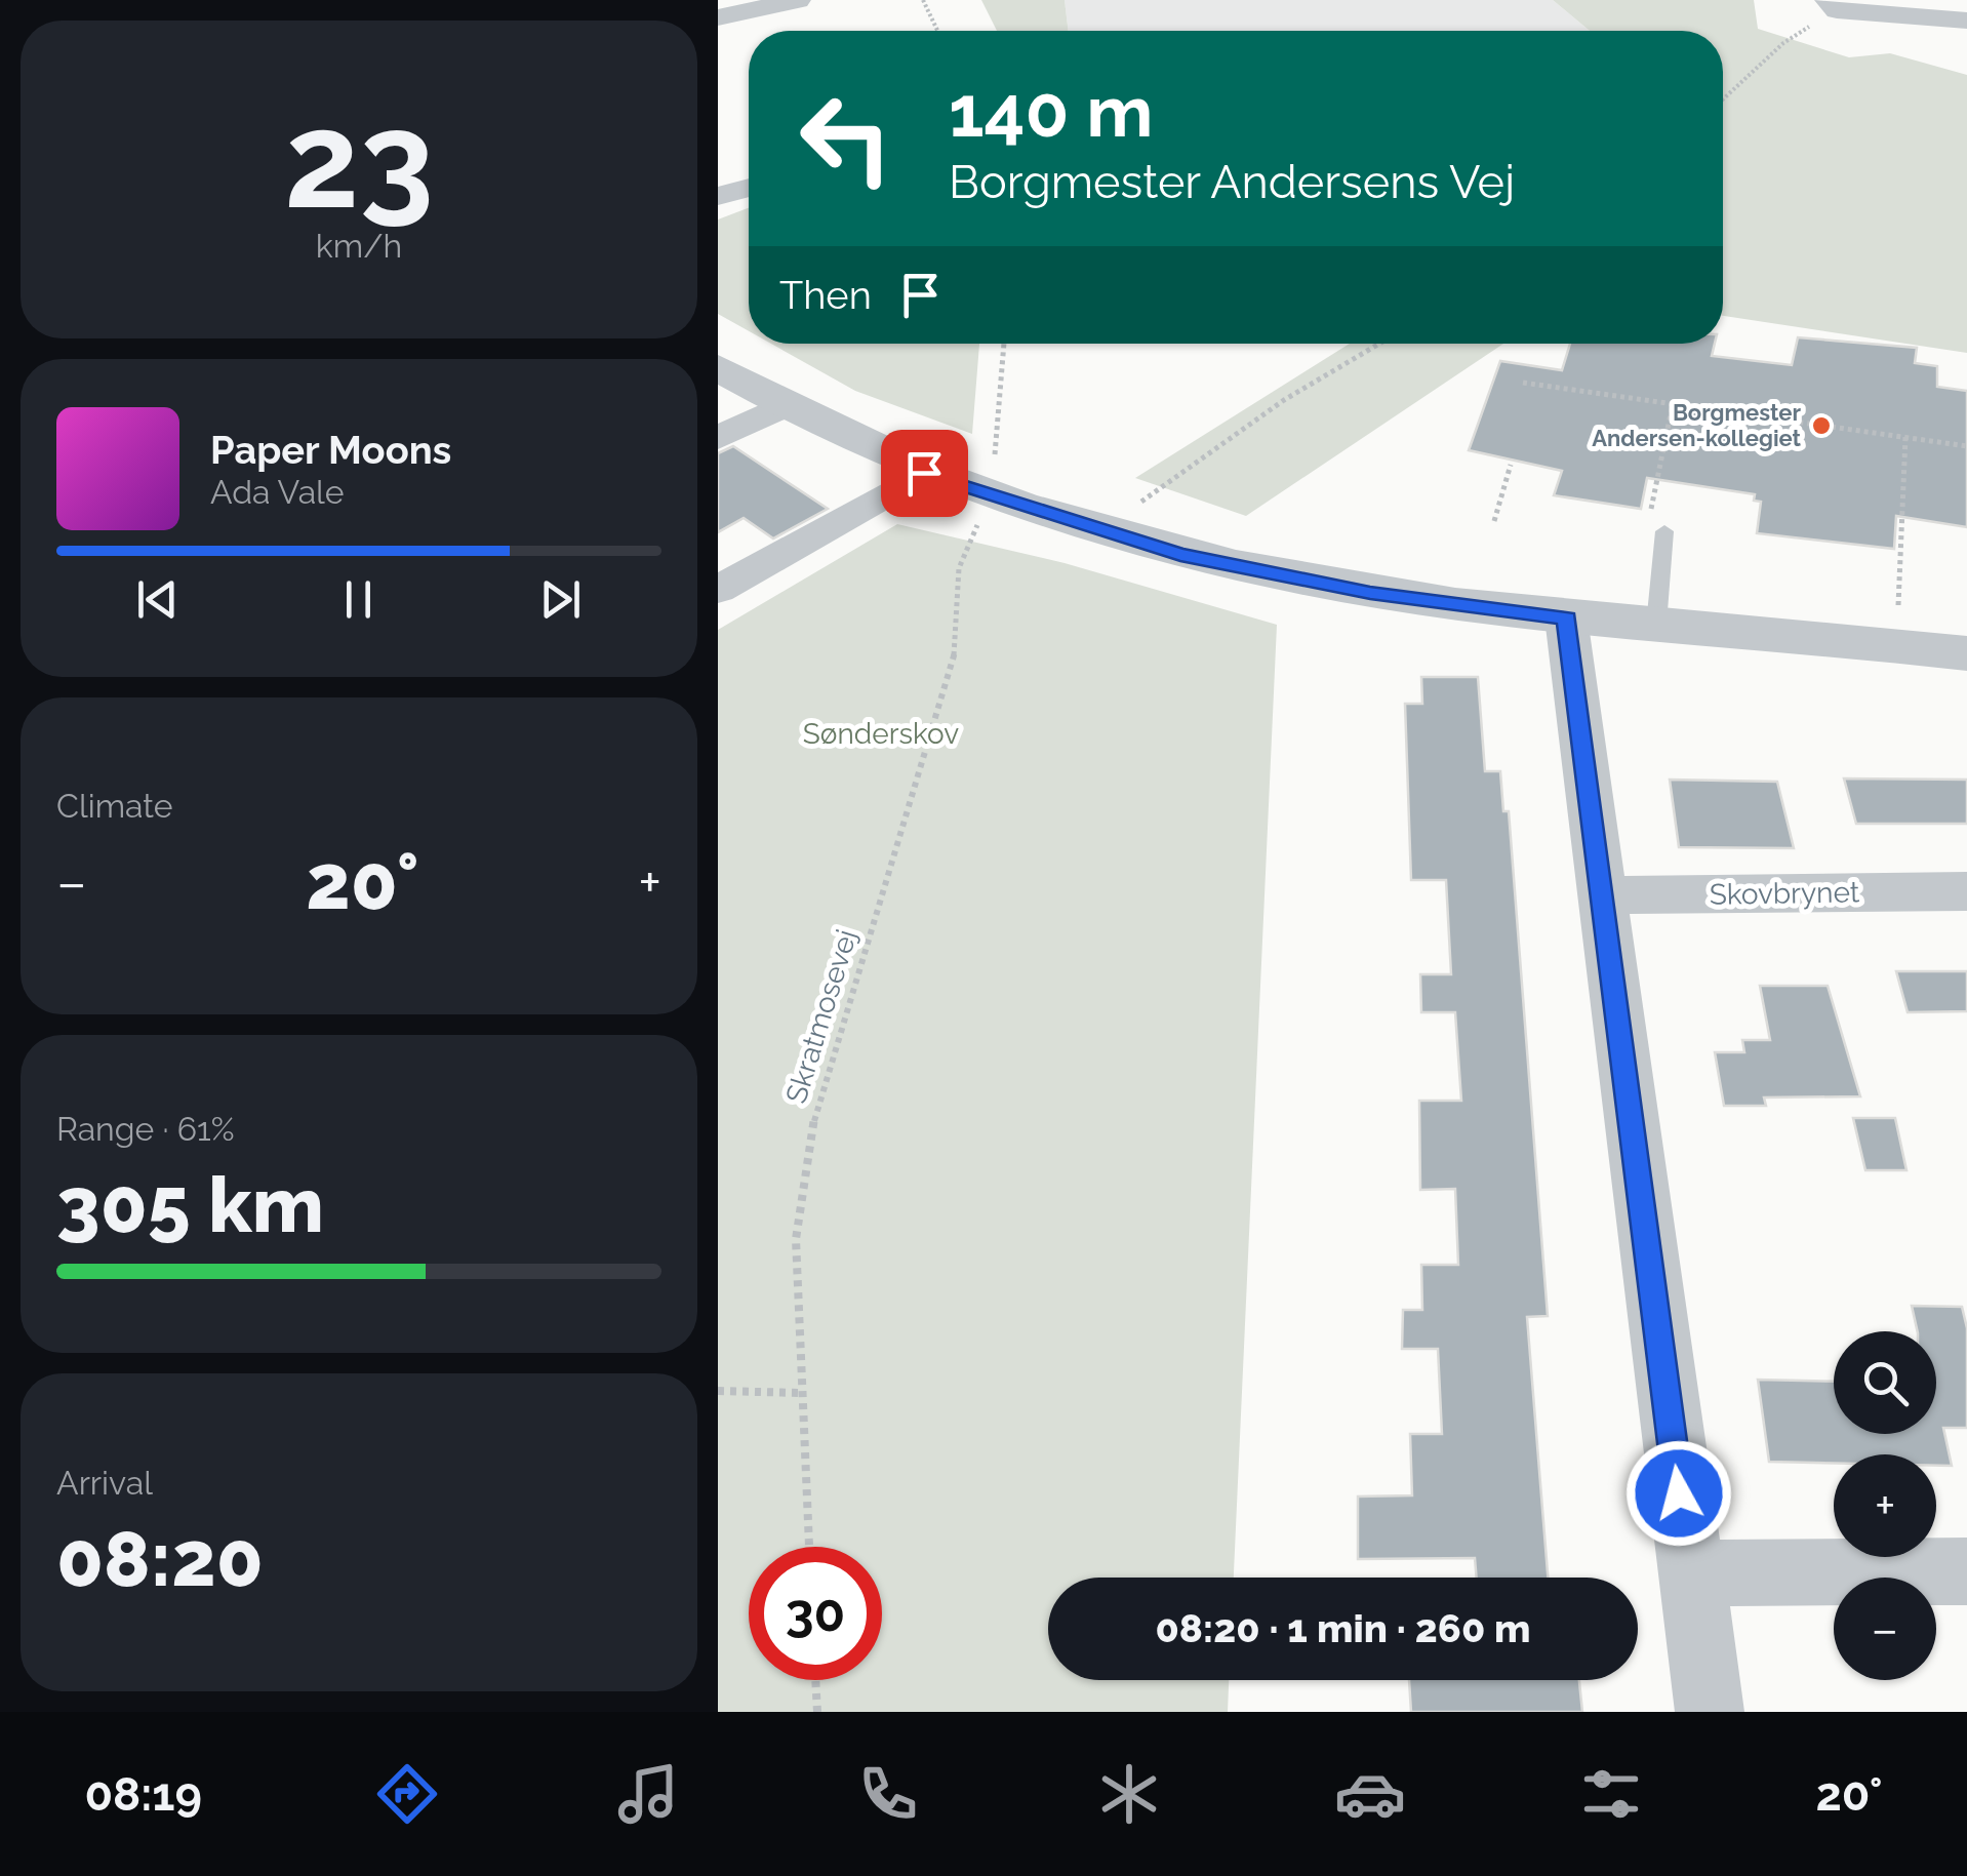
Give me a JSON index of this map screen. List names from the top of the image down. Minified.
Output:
{"streets":{"street":["Skovbrynet"],"path":["Skratmosevej"]},"parks":["Sønderskov"],"places":["Borgmester Andersen-kollegiet"],"page":{"tile":[["23","km/h"],"Climate",["Range · 61%","305 km"],["Arrival","08:20"]],"turn":["140 m","Borgmester Andersens Vej"],"then":"Then","song":["Paper Moons","Ada Vale"],"heat":["−","20°","+"],"map_buttons":["+","−"],"limit":"30","trip":"08:20 · 1 min · 260 m","tabs":["08:19","20°"]}}
